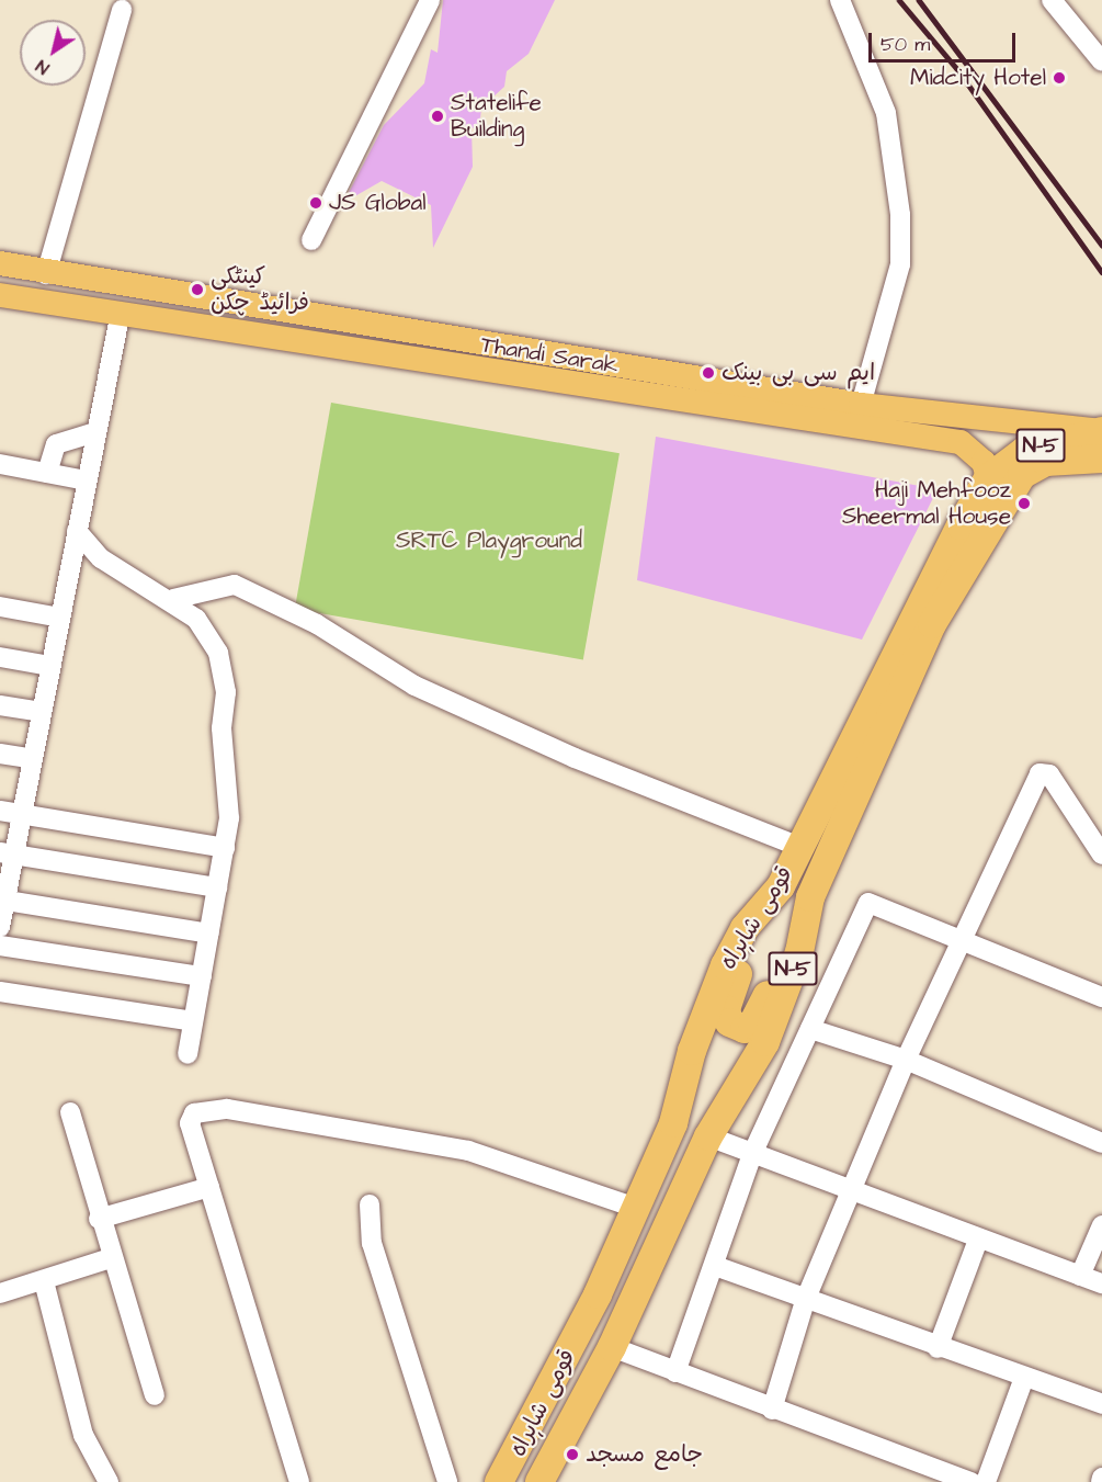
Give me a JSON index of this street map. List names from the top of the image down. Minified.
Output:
{"streets":{"highway":["N-5","قومی شاہراہ"],"main road":["Thandi Sarak"]},"crossings":[["Thandi Sarak","قومی شاہراہ"]],"parks":["SRTC Playground"],"places":["Midcity Hotel","Statelife Building","JS Global","کینٹکی فرائیڈ چکن","ایم سی بی بینک","Haji Mehfooz Sheermal House","جامع مسجد"],"scale_bar":"50 m","north":"bottom left"}
